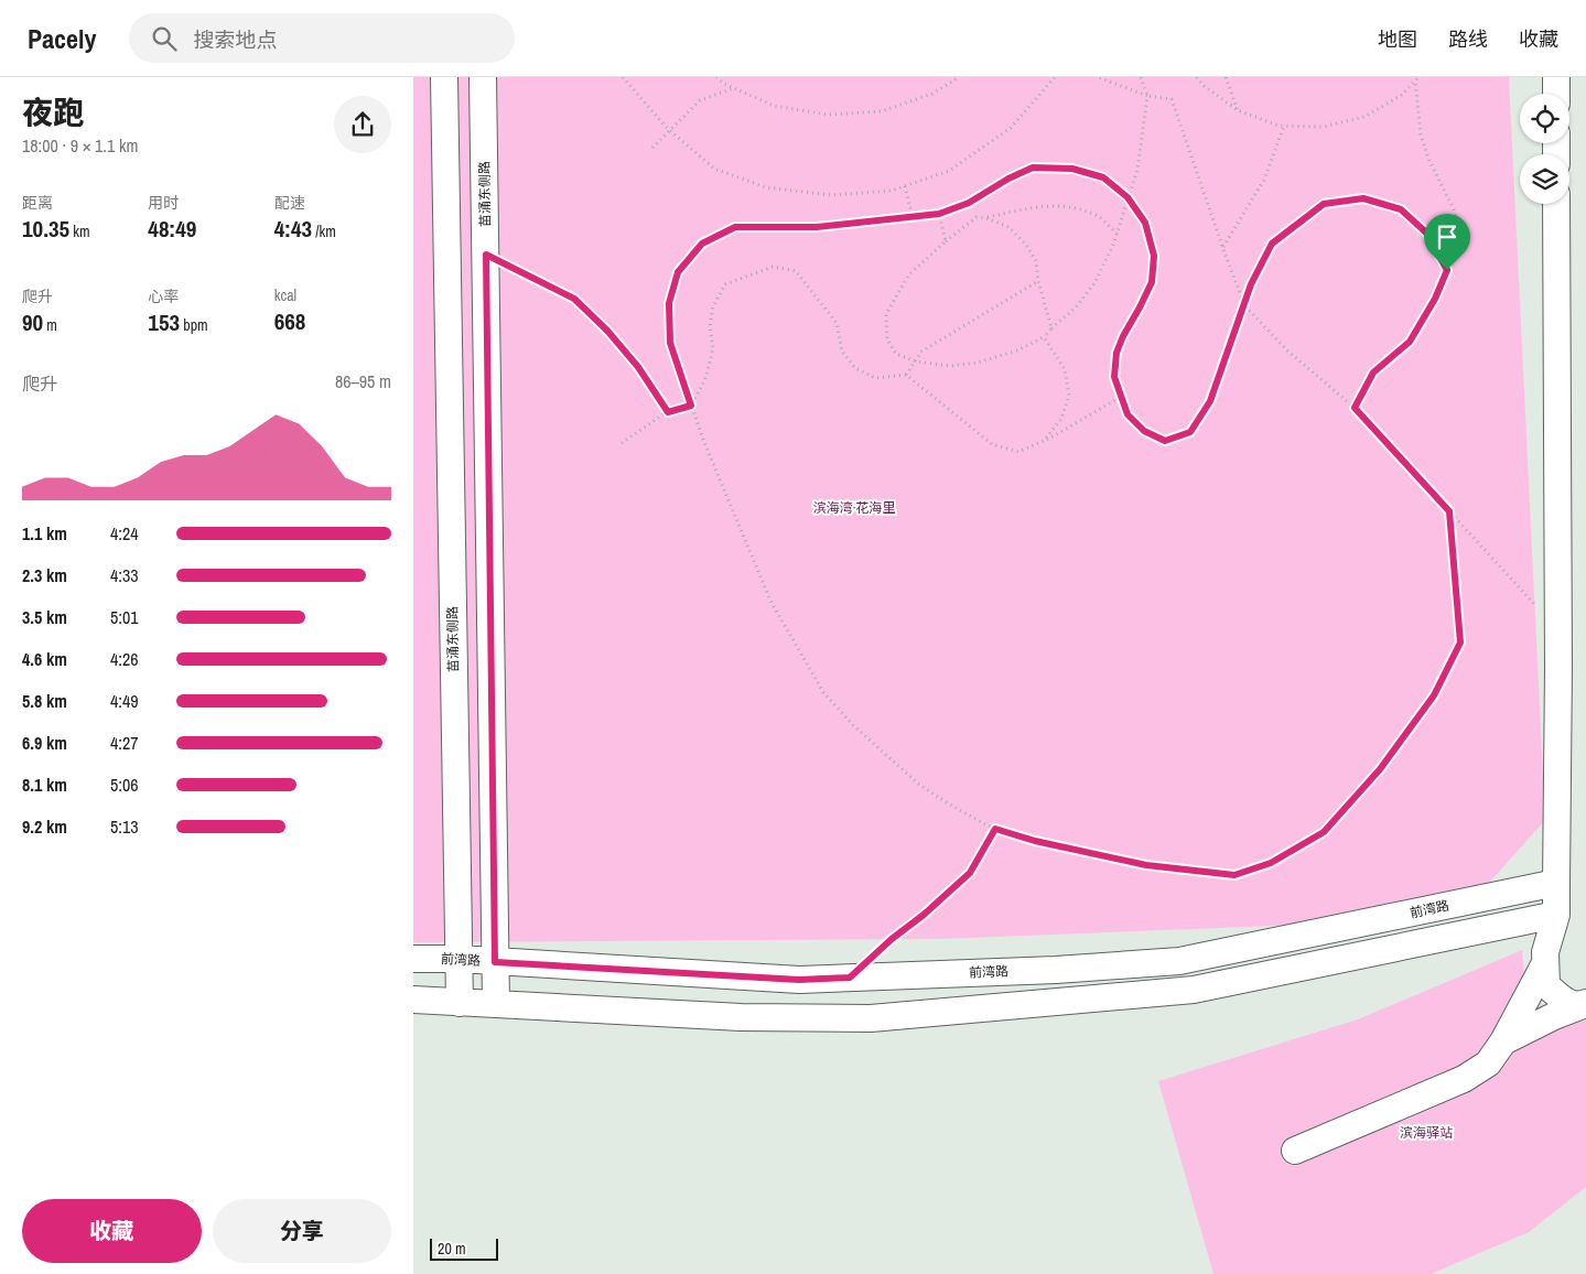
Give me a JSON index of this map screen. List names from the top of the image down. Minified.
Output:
{"streets":{"street":["苗涌东侧路","前湾路"]},"crossings":[["苗涌东侧路","前湾路"]],"parks":["滨海湾·花海里","滨海驿站"],"scale_bar":"20 m","page":{"header":"Pacely","search":"搜索地点","nav":["地图","路线","收藏"],"heading":["夜跑","18:00 · 9 × 1.1 km"],"stats":[["距离","10.35 km"],["用时","48:49"],["配速","4:43 /km"],["爬升","90 m"],["心率","153 bpm"],["kcal","668"]],"chart":["爬升","86–95 m"],"list":[{"name":"1.1 km","note":"4:24"},{"name":"2.3 km","note":"4:33"},{"name":"3.5 km","note":"5:01"},{"name":"4.6 km","note":"4:26"},{"name":"5.8 km","note":"4:49"},{"name":"6.9 km","note":"4:27"},{"name":"8.1 km","note":"5:06"},{"name":"9.2 km","note":"5:13"}],"buttons":["收藏","分享"],"scale":"20 m"}}
